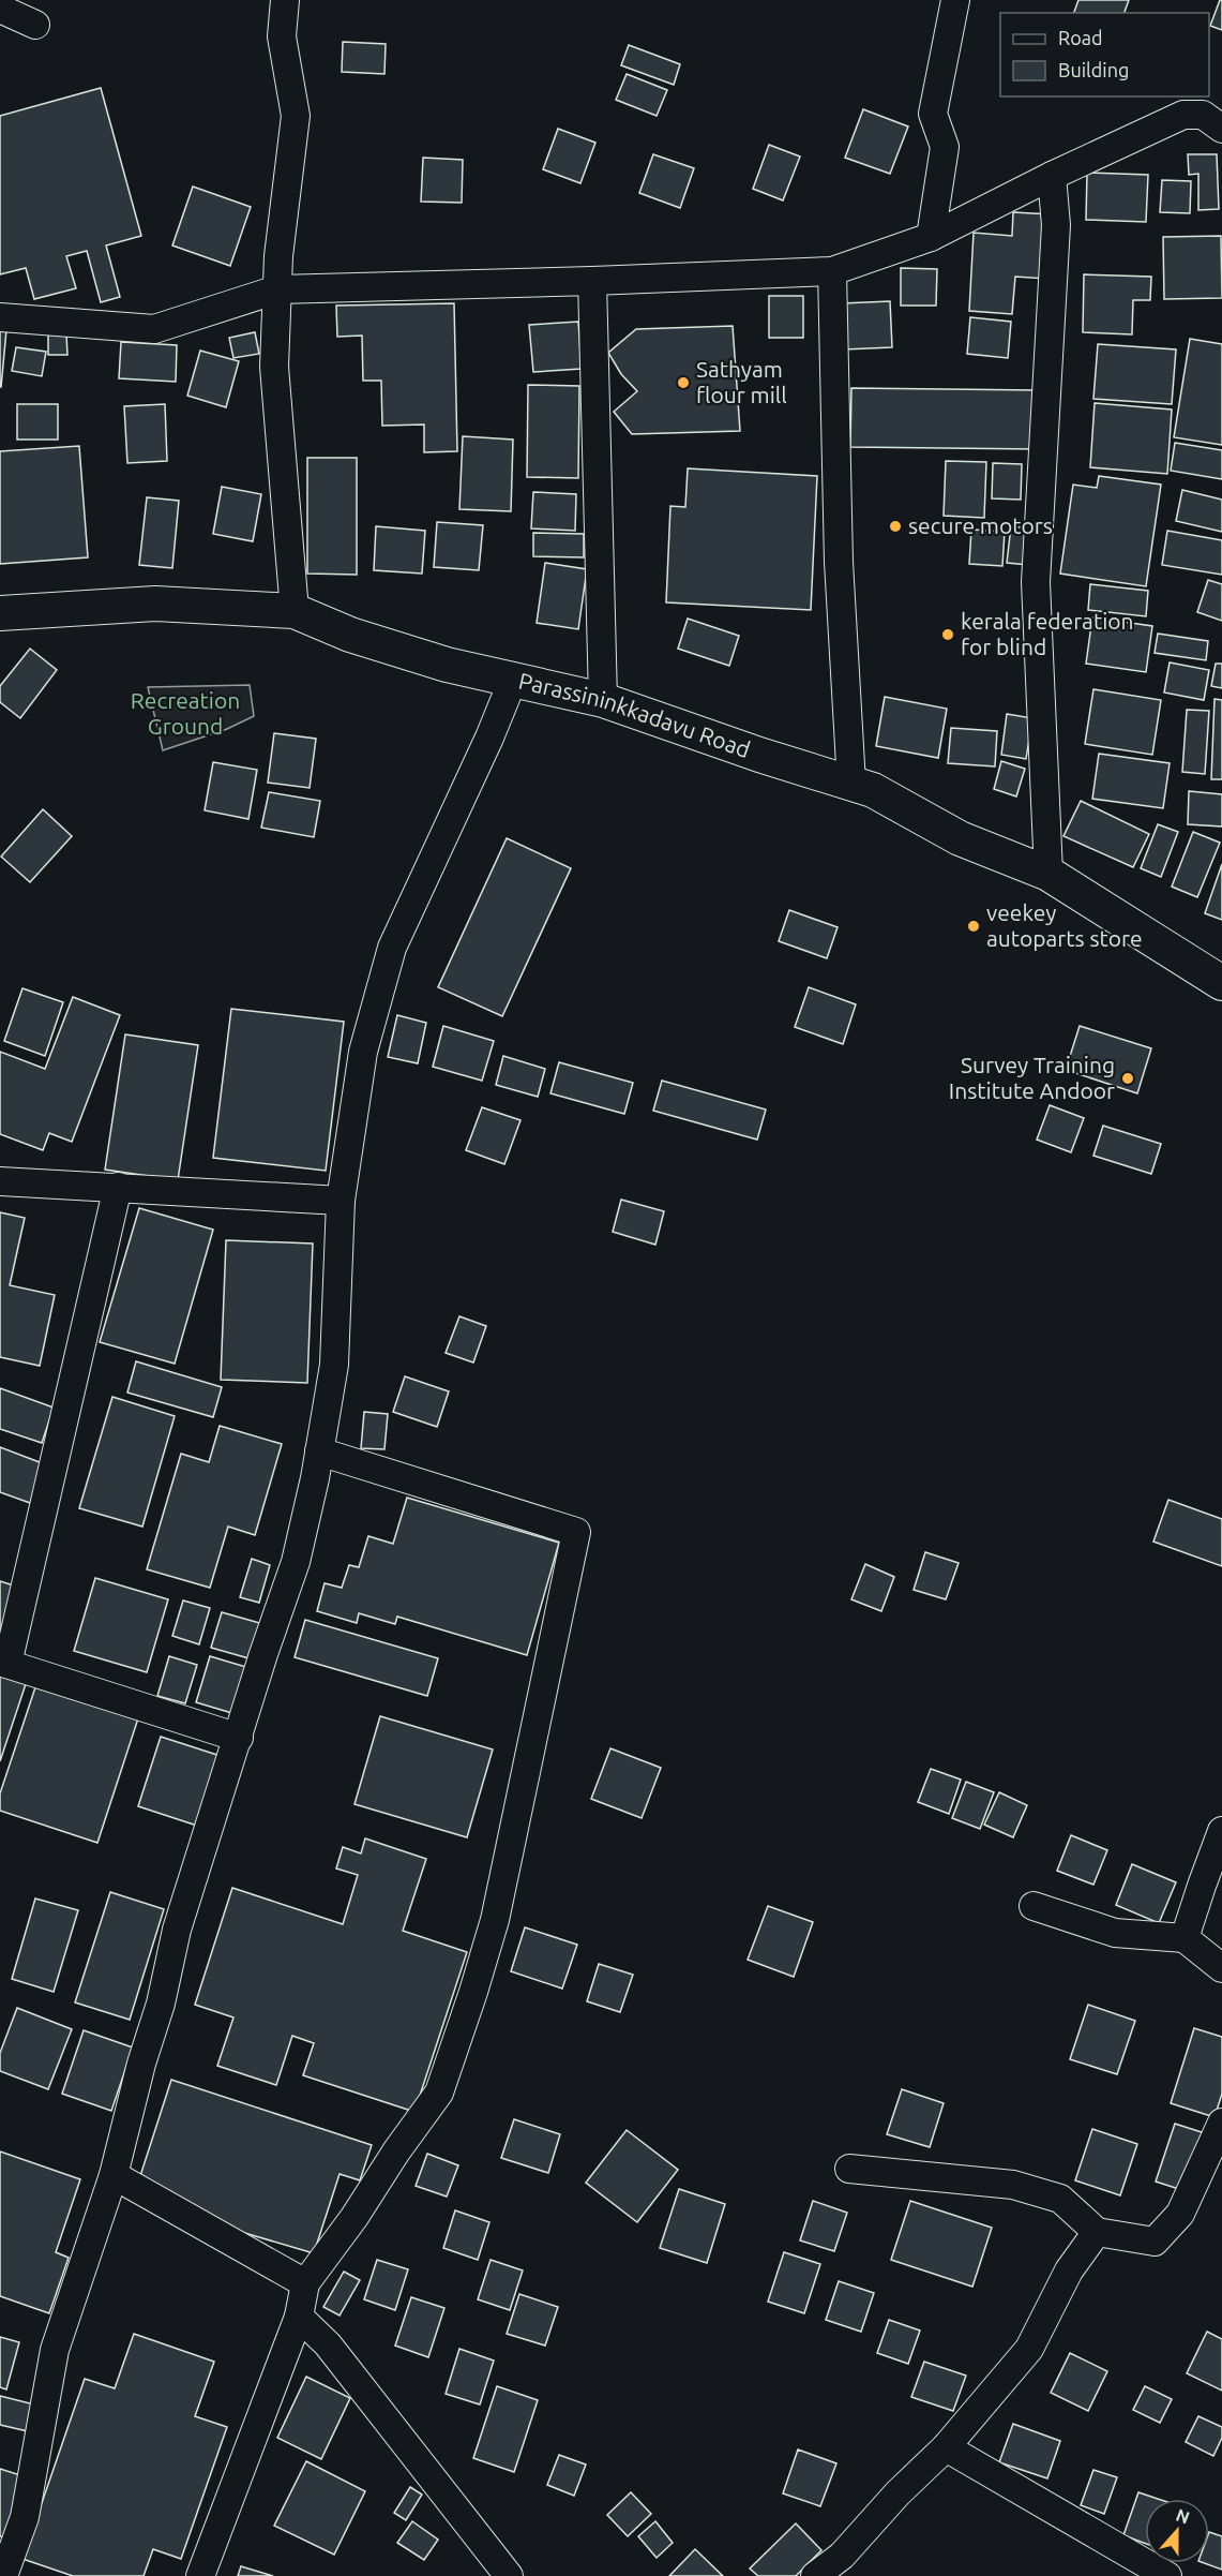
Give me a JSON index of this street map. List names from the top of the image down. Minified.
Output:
{"streets":{"main road":["Parassininkkadavu Road"]},"parks":["Recreation Ground"],"places":["Sathyam flour mill","secure motors","kerala federation for blind","veekey autoparts store","Survey Training Institute Andoor"],"legend":["Road","Building"],"north":"top"}
